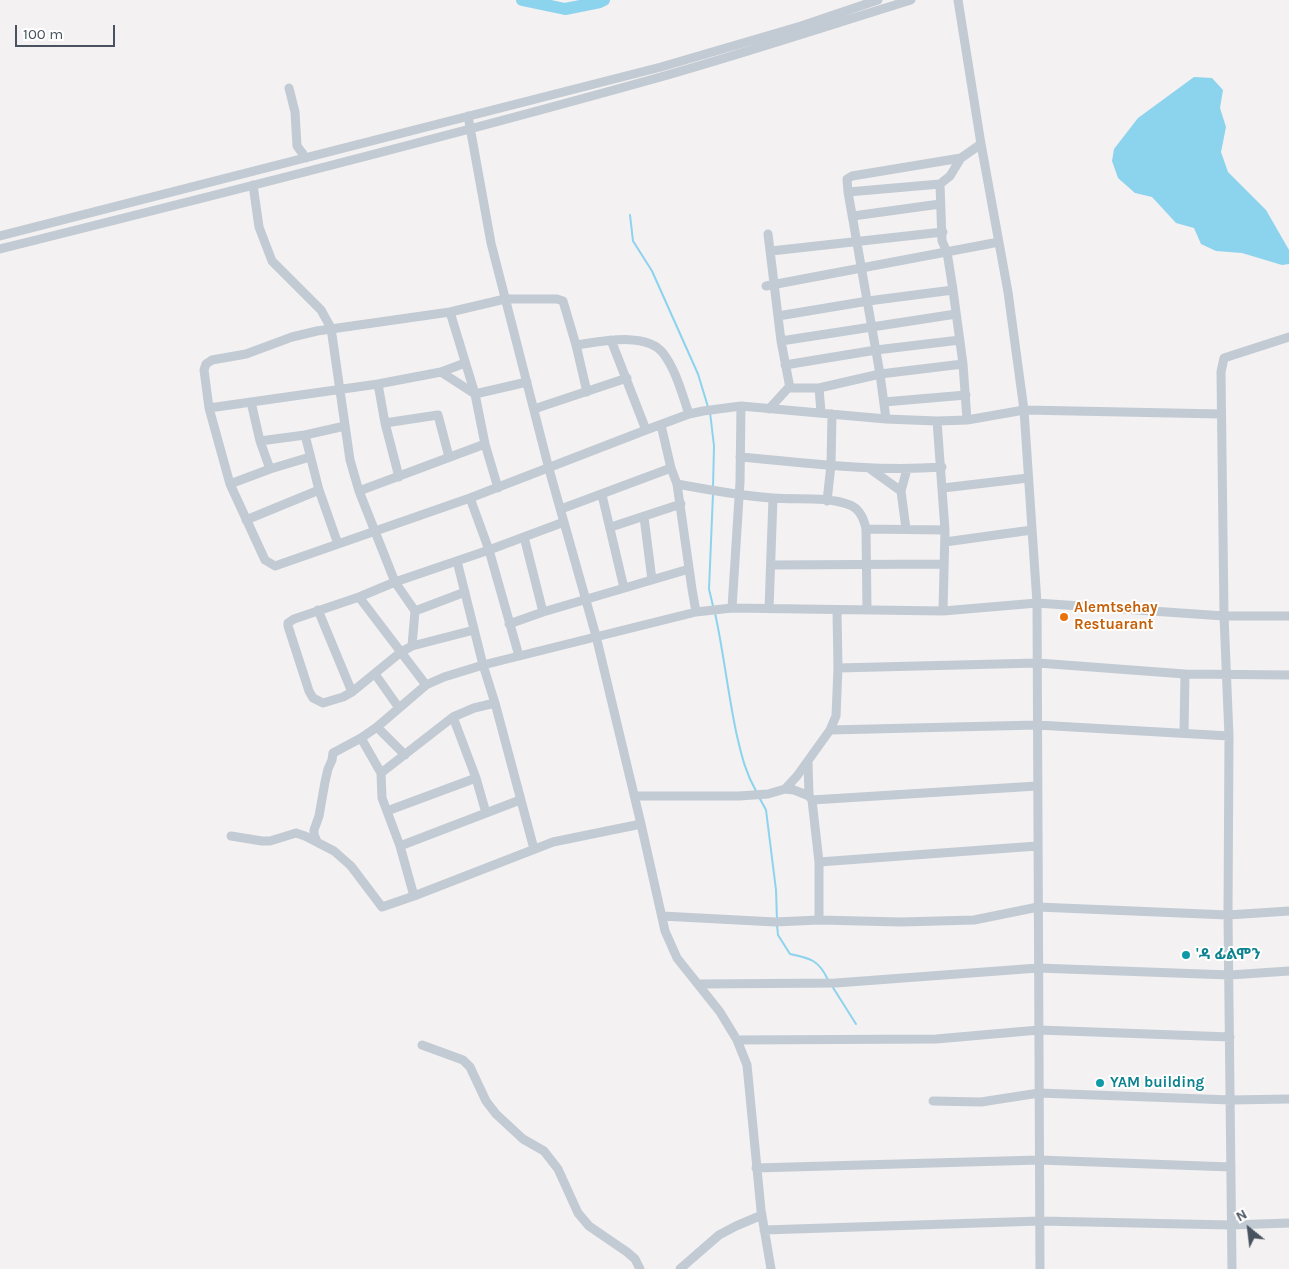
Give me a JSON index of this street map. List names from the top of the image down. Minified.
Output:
{"places":["Alemtsehay Restuarant","'ዳ ፊልሞን","YAM building"],"scale_bar":"100 m","north":"top left"}
